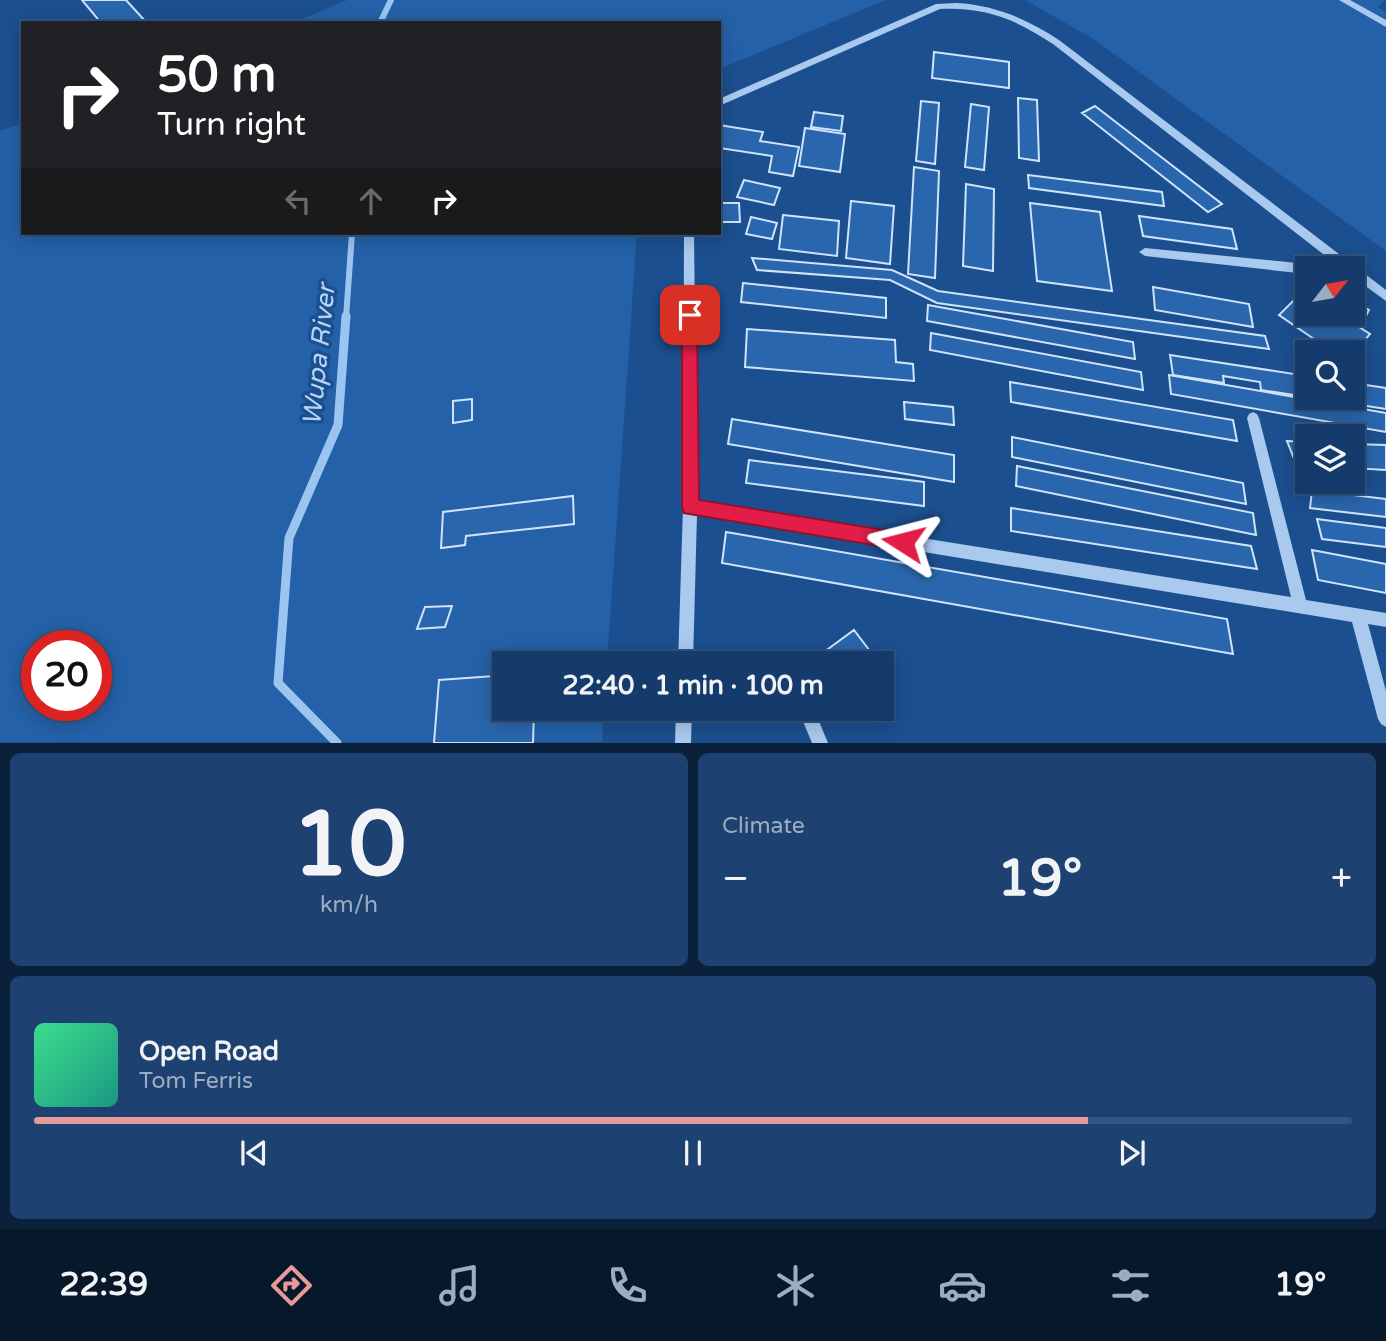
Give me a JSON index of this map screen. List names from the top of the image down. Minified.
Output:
{"water":["Wupa River"],"north":"top right","page":{"turn":["50 m","Turn right"],"limit":"20","trip":"22:40 · 1 min · 100 m","tile":[["10","km/h"],"Climate"],"heat":["−","19°","+"],"song":["Open Road","Tom Ferris"],"tabs":["22:39","19°"]}}
